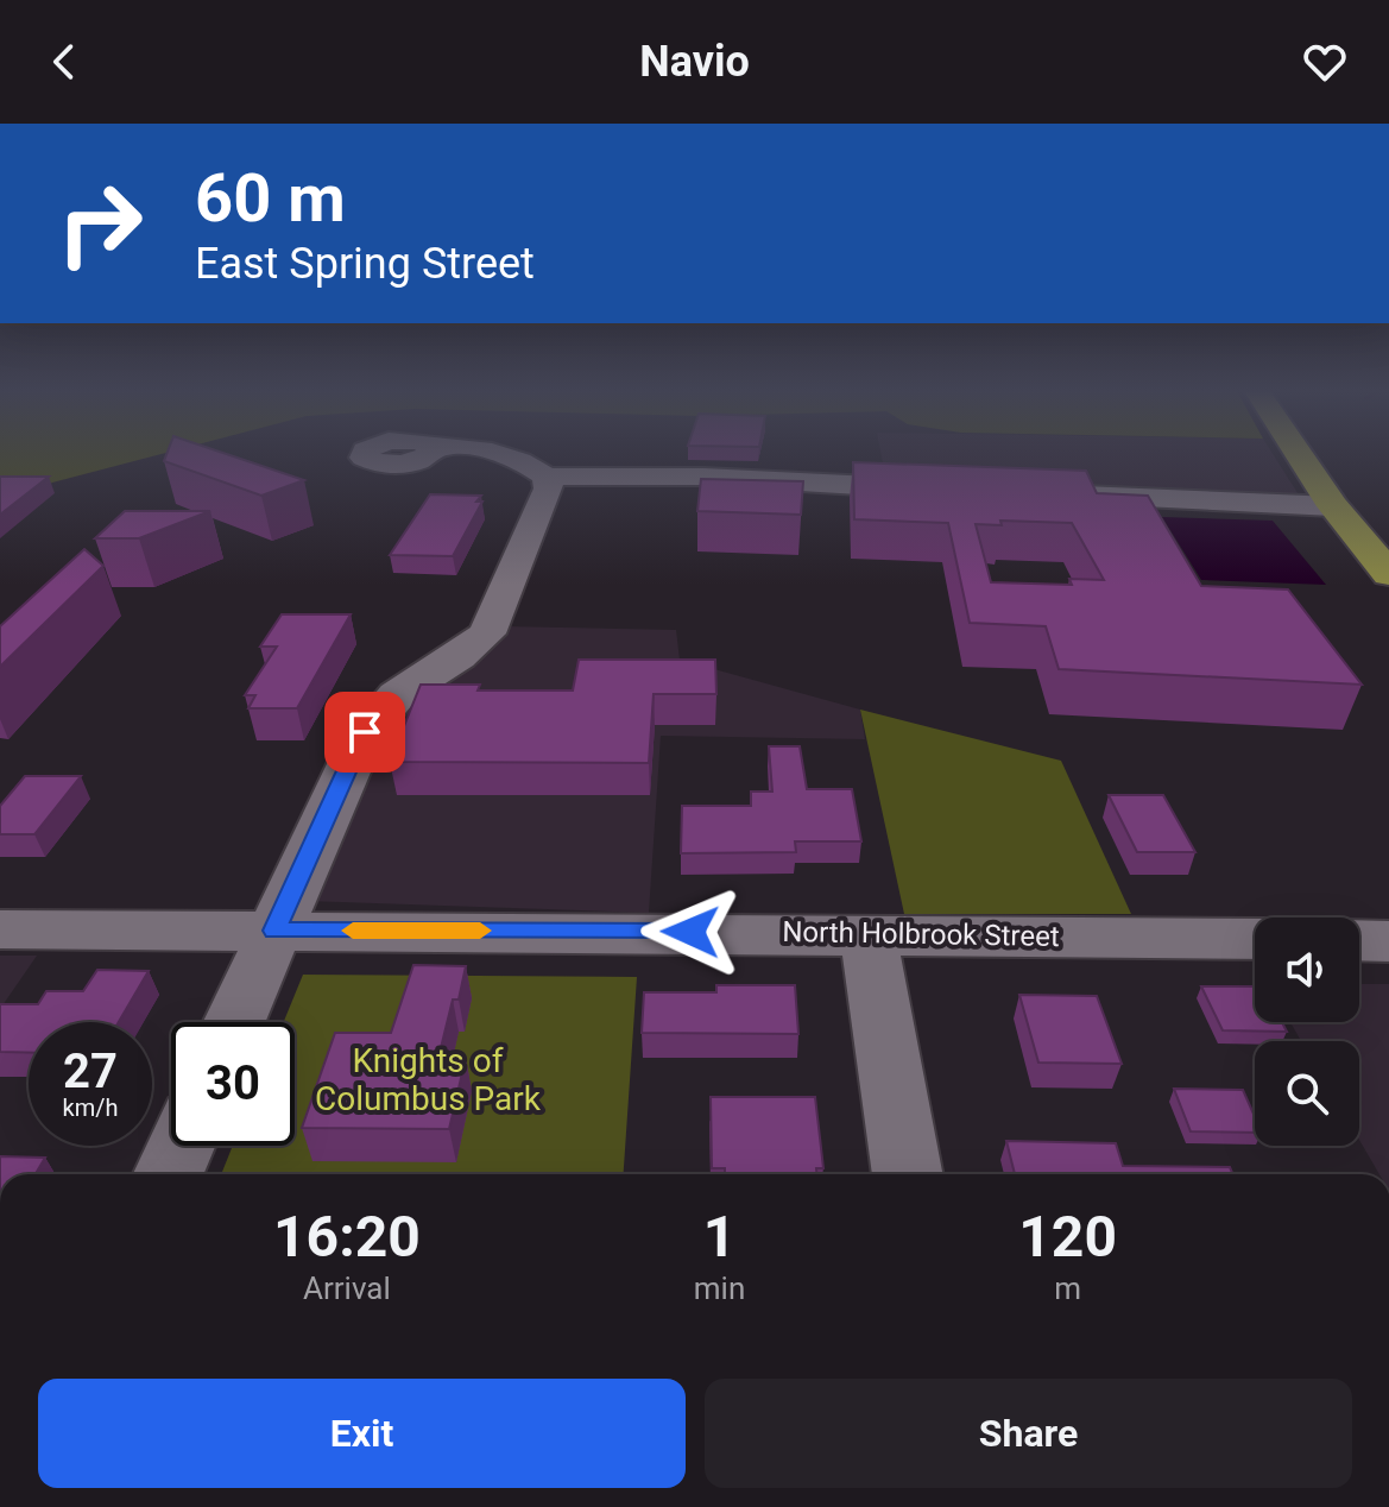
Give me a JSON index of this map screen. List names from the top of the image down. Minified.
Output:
{"streets":{"street":["North Holbrook Street"]},"parks":["Knights of Columbus Park"],"page":{"header":"Navio","turn":["60 m","East Spring Street"],"speed":"27 km/h","limit":"30","eta":["16:20","Arrival","1","min","120","m"],"buttons":["Exit","Share"]}}
